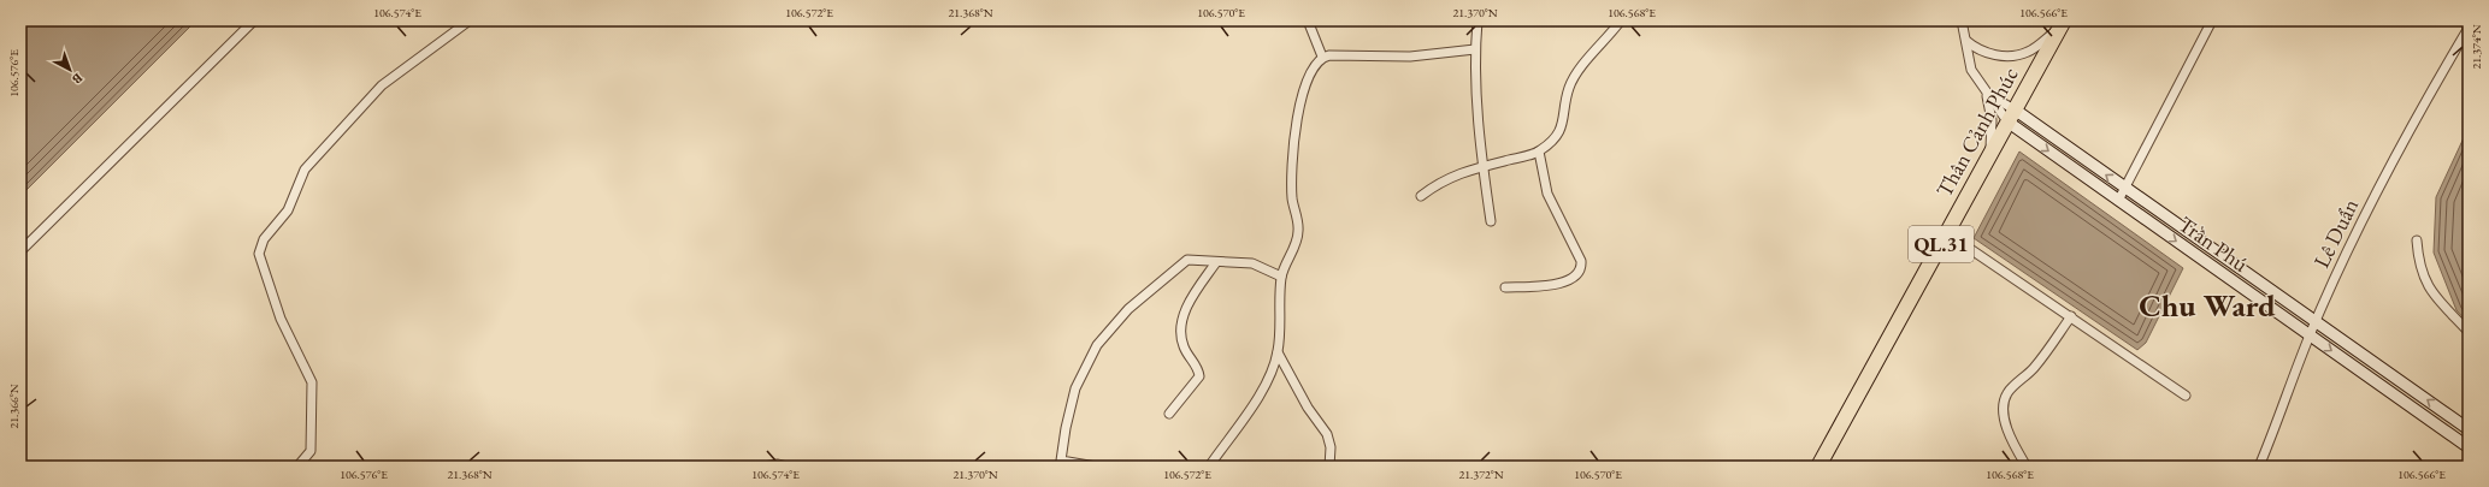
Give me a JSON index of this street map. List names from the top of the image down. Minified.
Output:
{"streets":{"highway":["Thân Cảnh Phúc","QL.31"],"main road":["Trần Phú"],"street":["Lê Duẩn"]},"crossings":[["Thân Cảnh Phúc","Trần Phú"],["Lê Duẩn","Trần Phú"]],"districts":["Chu Ward"],"north":"bottom right","coordinates":["106.574°E","106.572°E","21.368°N","106.570°E","21.370°N","106.568°E","106.566°E","21.374°N","106.576°E","21.366°N","21.372°N"]}
